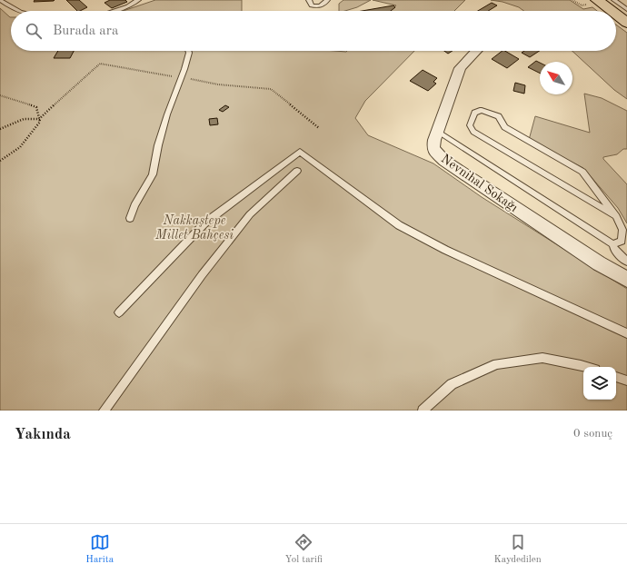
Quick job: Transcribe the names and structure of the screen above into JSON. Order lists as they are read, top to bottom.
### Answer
{
  "streets": {
    "street": ["Nevnihal Sokağı"]
  },
  "parks": ["Nakkaştepe Millet Bahçesi"],
  "north": "top left",
  "page": {
    "search": "Burada ara",
    "heading": ["Yakında", "0 sonuç"],
    "nav": ["Harita", "Yol tarifi", "Kaydedilen"]
  }
}
